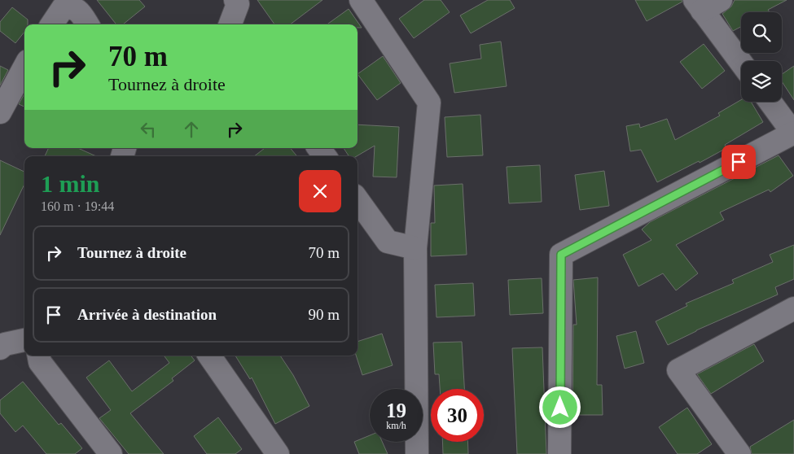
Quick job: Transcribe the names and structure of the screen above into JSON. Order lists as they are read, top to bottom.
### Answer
{
  "page": {
    "turn": ["70 m", "Tournez à droite"],
    "heading": ["1 min", "160 m · 19:44"],
    "list": [
      {
        "name": "Tournez à droite",
        "value": "70 m"
      },
      {
        "name": "Arrivée à destination",
        "value": "90 m"
      }
    ],
    "speed": "19 km/h",
    "limit": "30"
  }
}
